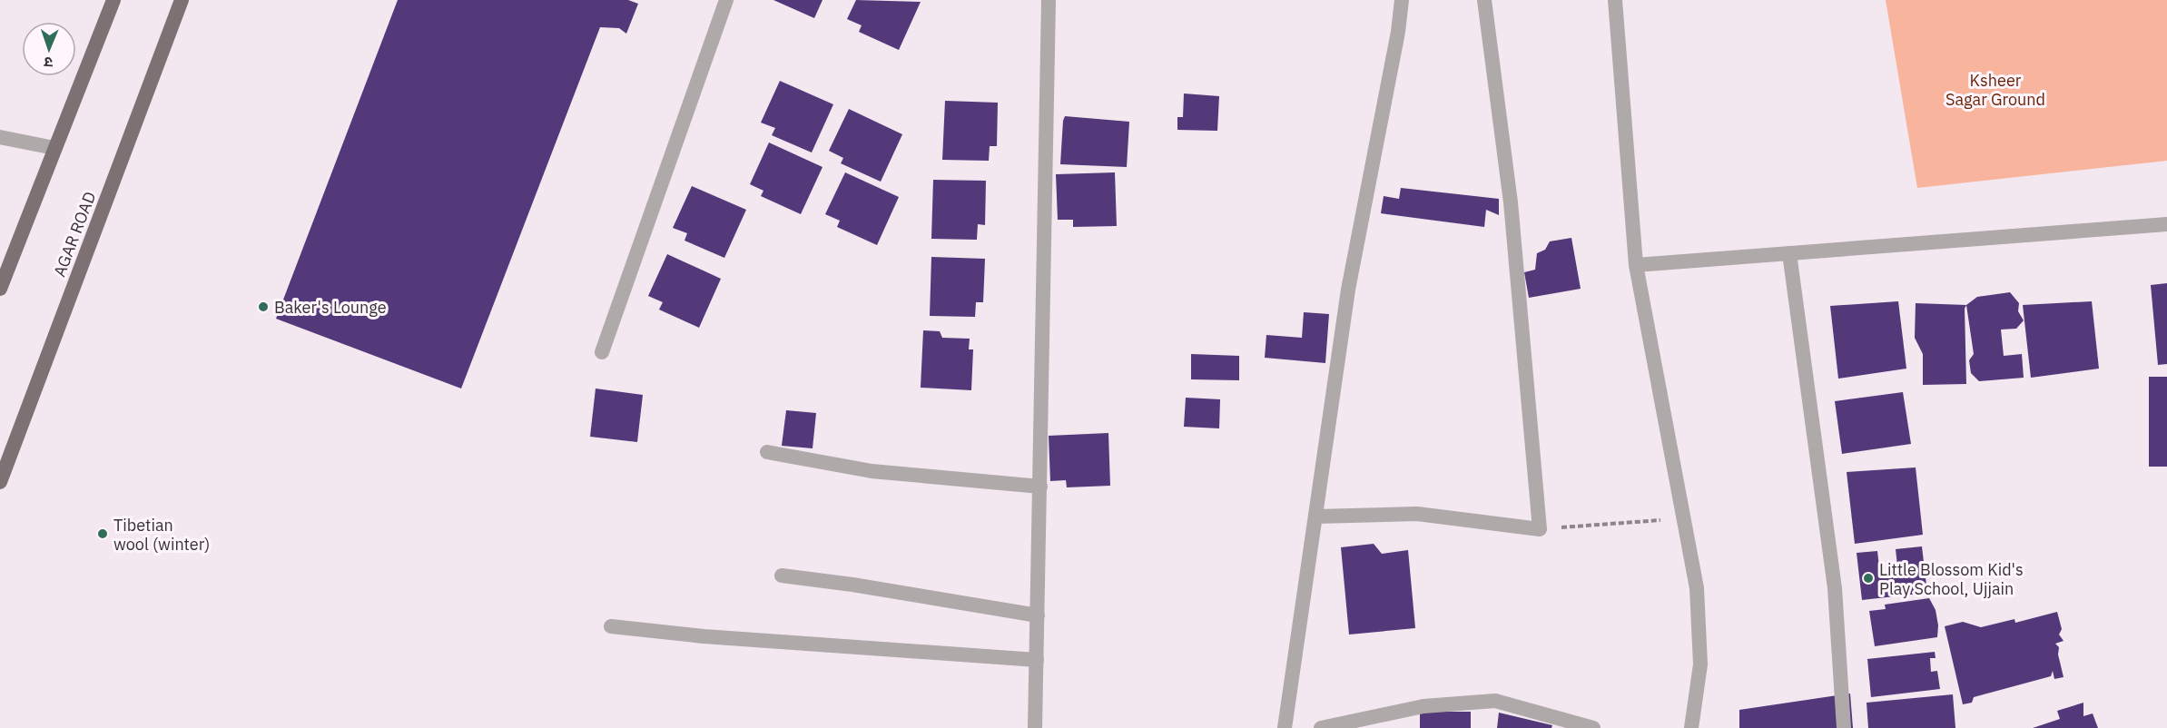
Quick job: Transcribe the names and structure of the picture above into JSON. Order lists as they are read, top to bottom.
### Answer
{
  "streets": {
    "main road": ["AGAR ROAD"]
  },
  "parks": ["Ksheer Sagar Ground"],
  "places": ["Baker's Lounge", "Tibetian wool (winter)", "Little Blossom Kid's Play School, Ujjain"],
  "north": "bottom"
}
